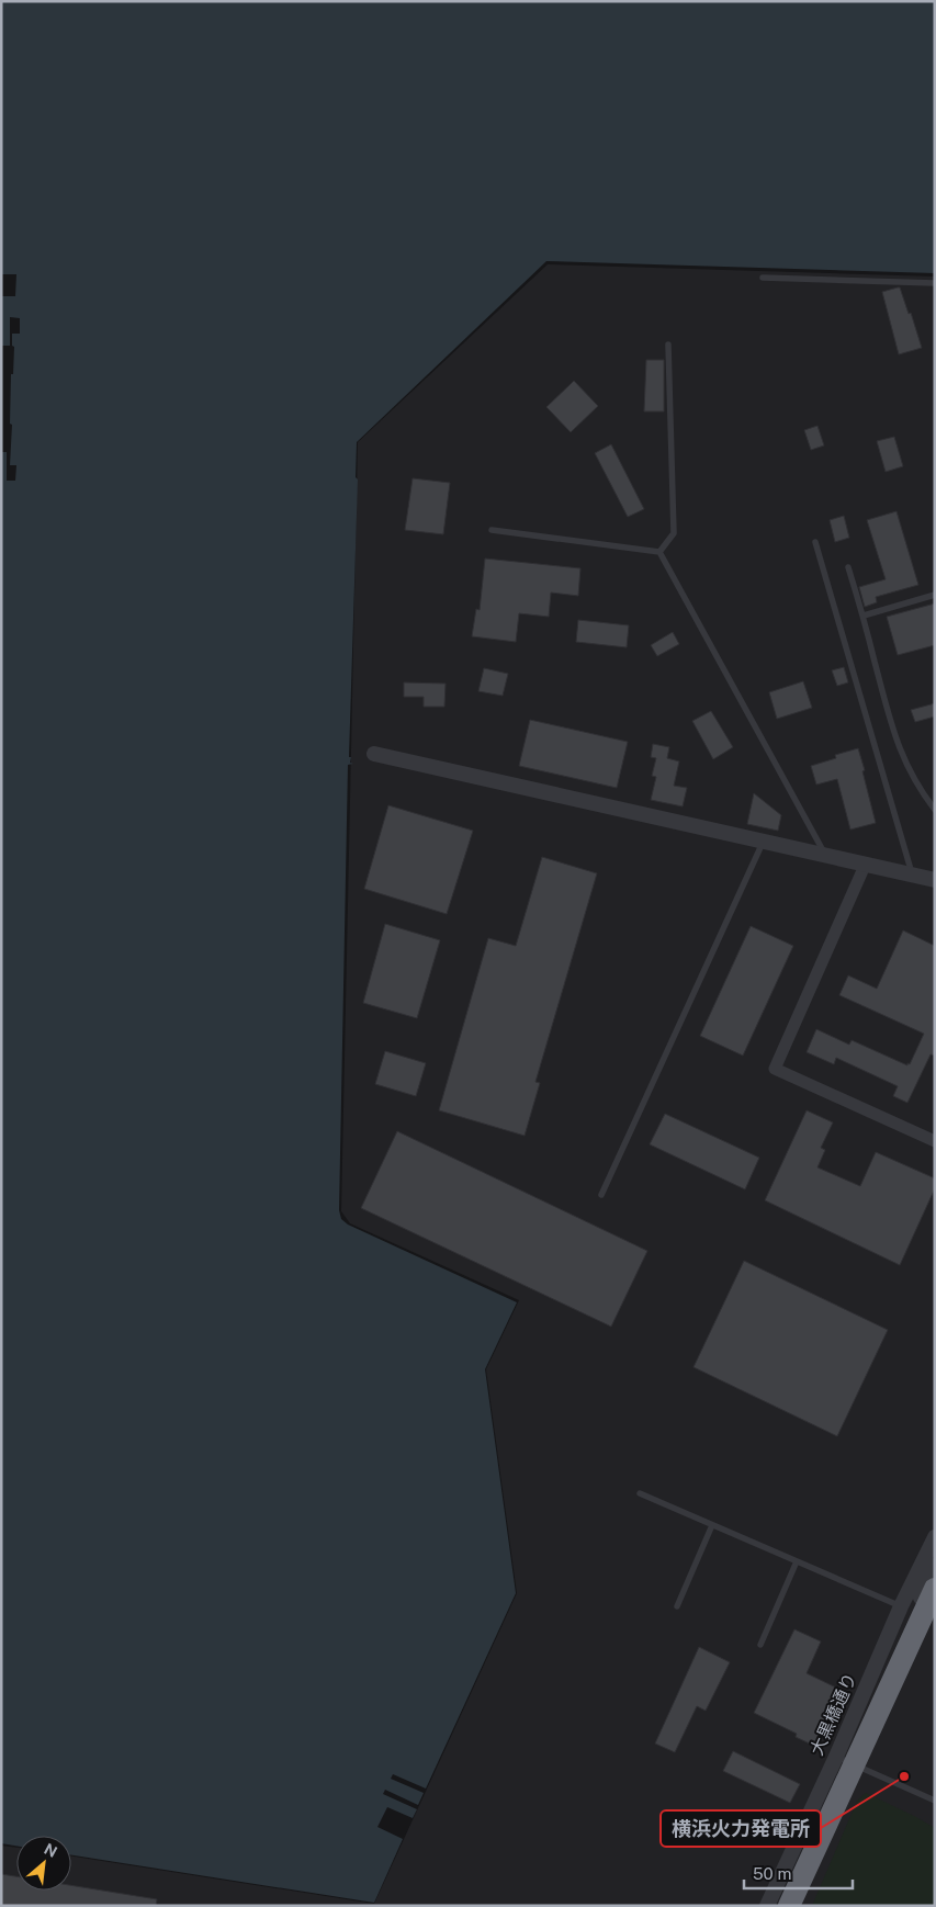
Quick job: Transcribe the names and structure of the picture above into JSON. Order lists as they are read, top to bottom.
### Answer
{
  "streets": {
    "street": ["大黒橋通り"]
  },
  "places": ["横浜火力発電所"],
  "scale_bar": "50 m",
  "north": "top right"
}
